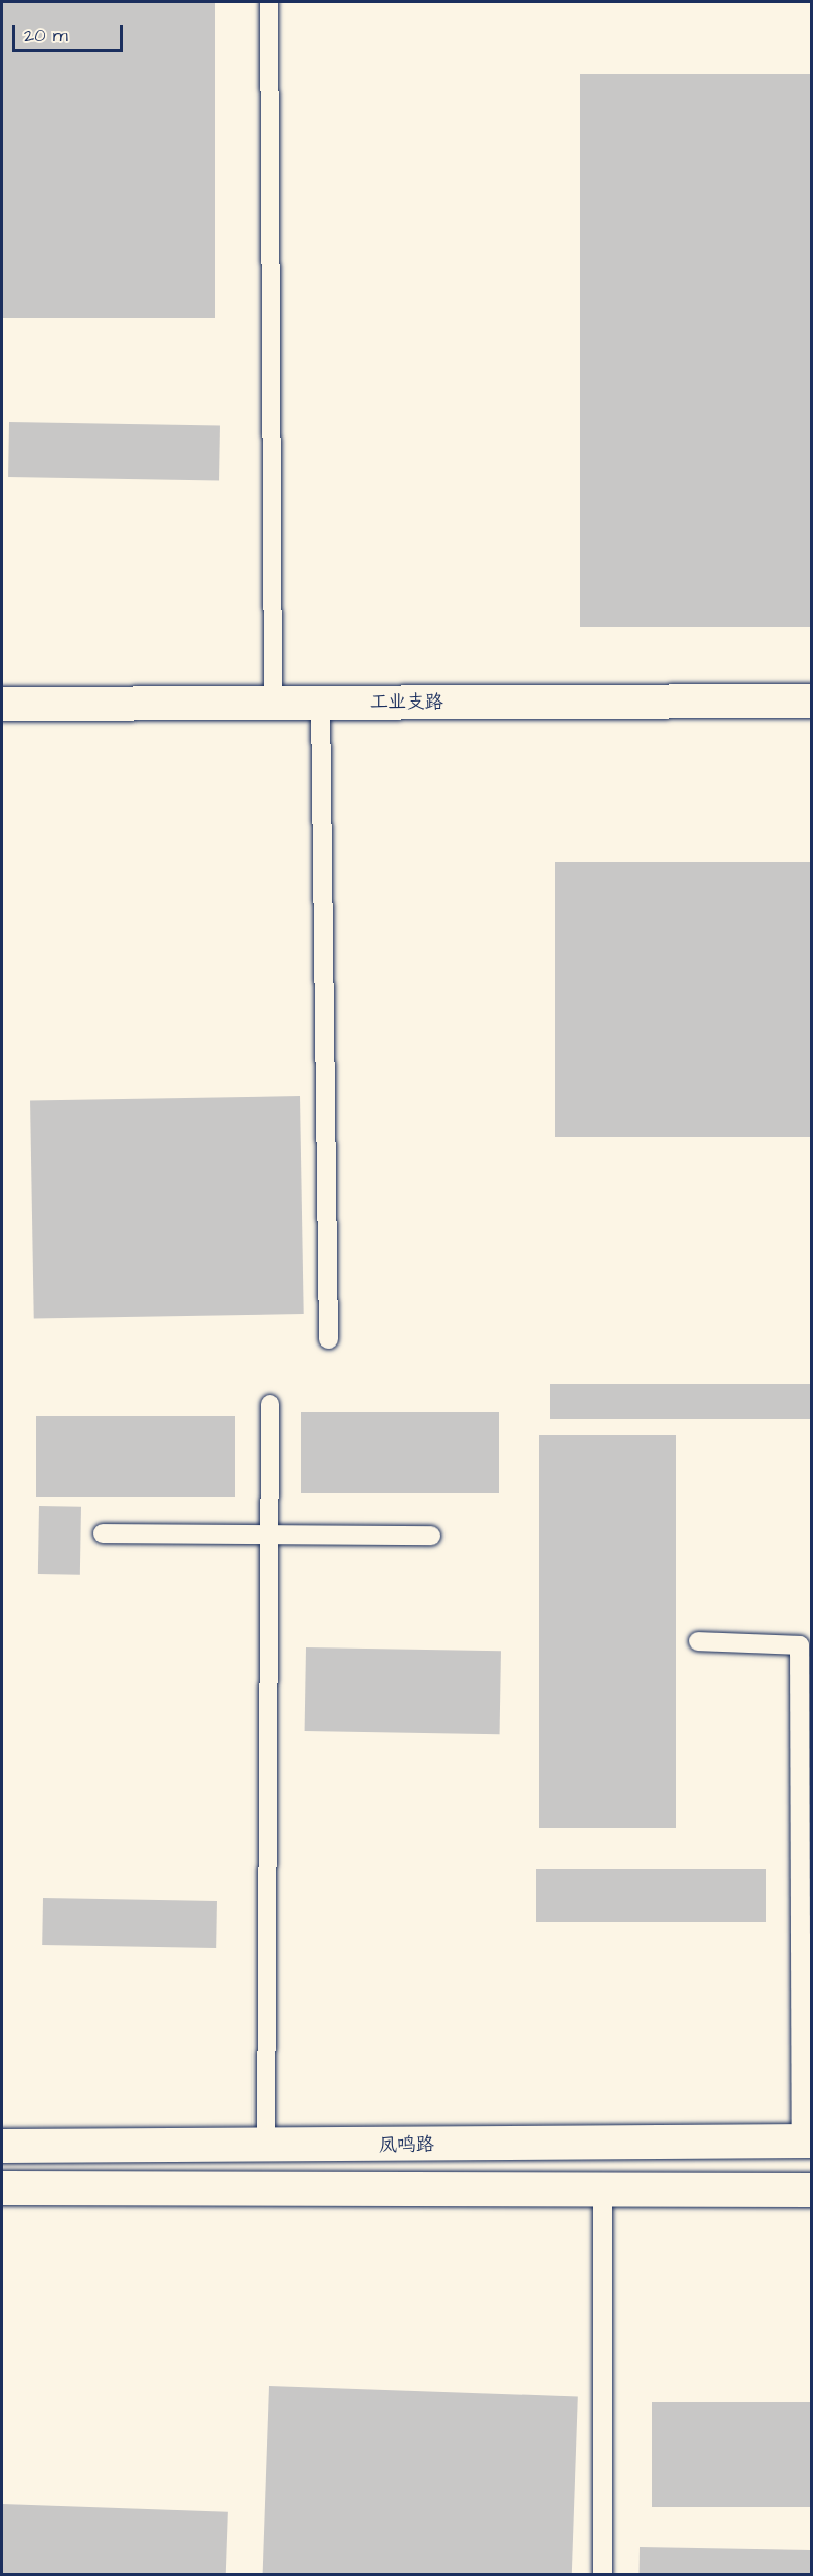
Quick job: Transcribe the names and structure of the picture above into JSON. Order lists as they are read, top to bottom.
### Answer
{
  "streets": {
    "street": ["工业支路", "凤鸣路"]
  },
  "scale_bar": "20 m"
}
